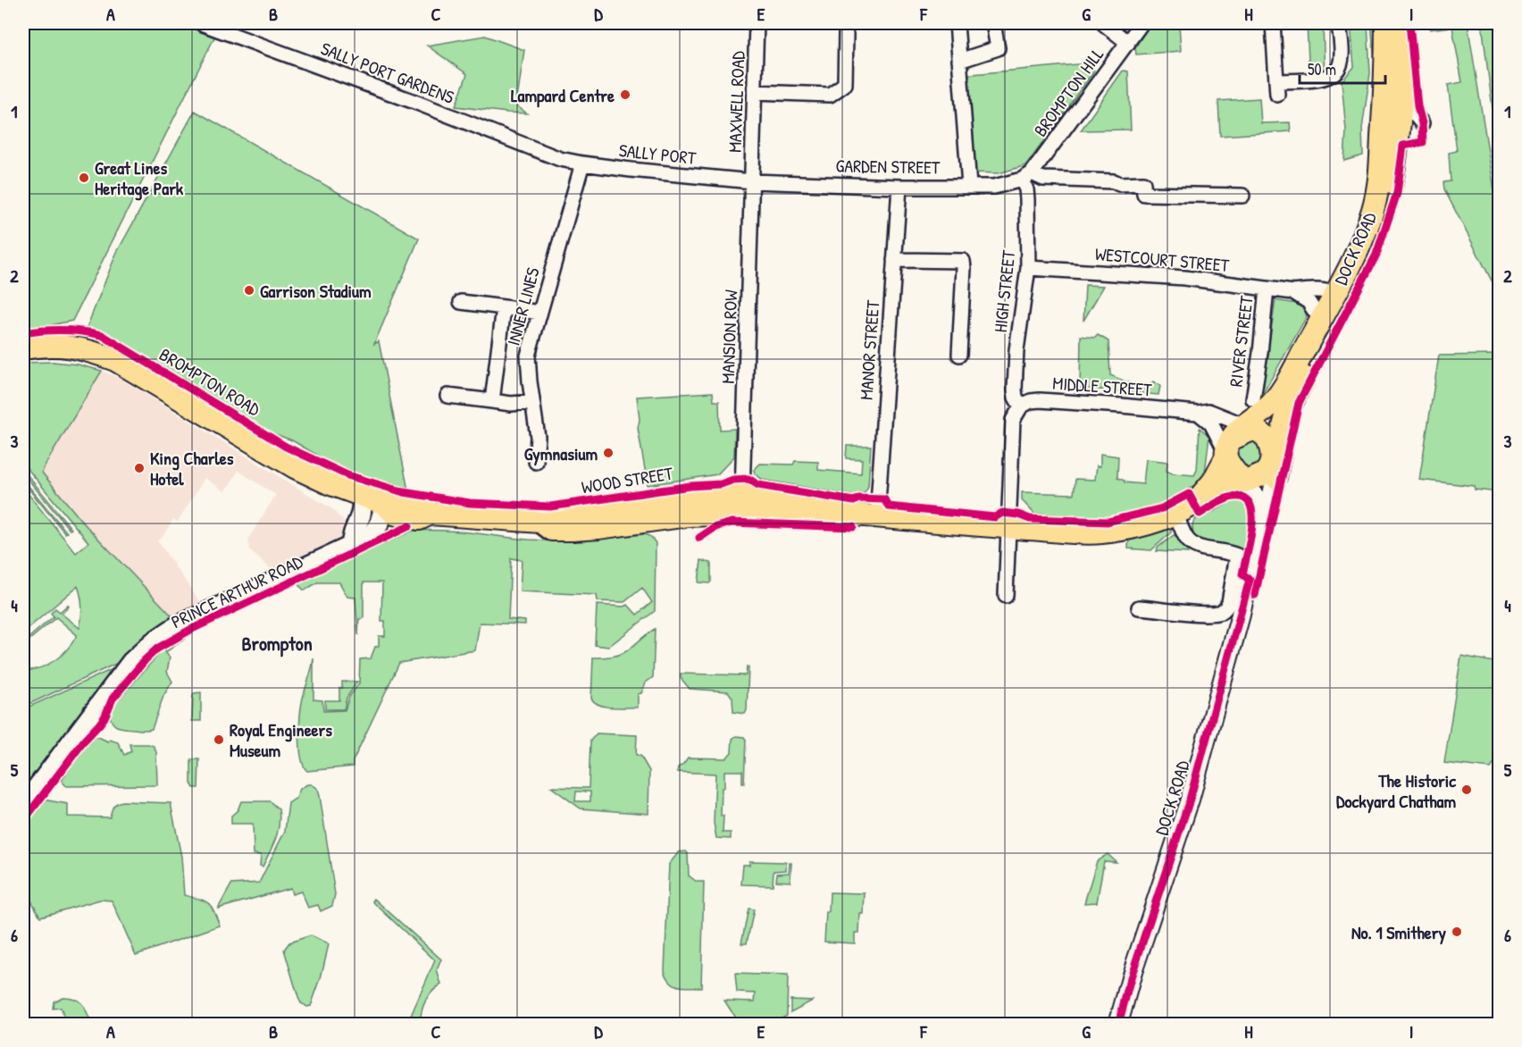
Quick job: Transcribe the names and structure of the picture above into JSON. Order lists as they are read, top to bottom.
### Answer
{
  "streets": {
    "main road": [
      "DOCK ROAD",
      "BROMPTON ROAD",
      "WOOD STREET",
      "PRINCE ARTHUR ROAD"
    ],
    "street": [
      "SALLY PORT GARDENS",
      "BROMPTON HILL",
      "MAXWELL ROAD",
      "SALLY PORT",
      "GARDEN STREET",
      "WESTCOURT STREET",
      "HIGH STREET",
      "INNER LINES",
      "MANSION ROW",
      "RIVER STREET",
      "MANOR STREET",
      "MIDDLE STREET"
    ]
  },
  "crossings": [
    ["SALLY PORT GARDENS", "SALLY PORT"],
    ["BROMPTON HILL", "GARDEN STREET"],
    ["BROMPTON HILL", "HIGH STREET"],
    ["MAXWELL ROAD", "SALLY PORT"],
    ["MAXWELL ROAD", "GARDEN STREET"],
    ["MAXWELL ROAD", "MANSION ROW"],
    ["SALLY PORT", "GARDEN STREET"],
    ["SALLY PORT", "INNER LINES"],
    ["SALLY PORT", "MANSION ROW"],
    ["GARDEN STREET", "HIGH STREET"],
    ["GARDEN STREET", "MANSION ROW"],
    ["GARDEN STREET", "MANOR STREET"],
    ["DOCK ROAD", "WESTCOURT STREET"],
    ["DOCK ROAD", "MIDDLE STREET"],
    ["DOCK ROAD", "WOOD STREET"],
    ["WESTCOURT STREET", "HIGH STREET"],
    ["WESTCOURT STREET", "RIVER STREET"],
    ["HIGH STREET", "MIDDLE STREET"],
    ["MANSION ROW", "WOOD STREET"],
    ["MANOR STREET", "WOOD STREET"],
    ["BROMPTON ROAD", "WOOD STREET"],
    ["MIDDLE STREET", "WOOD STREET"],
    ["WOOD STREET", "PRINCE ARTHUR ROAD"]
  ],
  "districts": ["Brompton"],
  "places": [
    "Lampard Centre",
    "Great Lines Heritage Park",
    "Garrison Stadium",
    "Gymnasium",
    "King Charles Hotel",
    "Royal Engineers Museum",
    "The Historic Dockyard Chatham",
    "No. 1 Smithery"
  ],
  "scale_bar": "50 m",
  "grid": {
    "columns": [
      "A",
      "B",
      "C",
      "D",
      "E",
      "F",
      "G",
      "H",
      "I"
    ],
    "rows": [
      "1",
      "2",
      "3",
      "4",
      "5",
      "6"
    ]
  }
}
